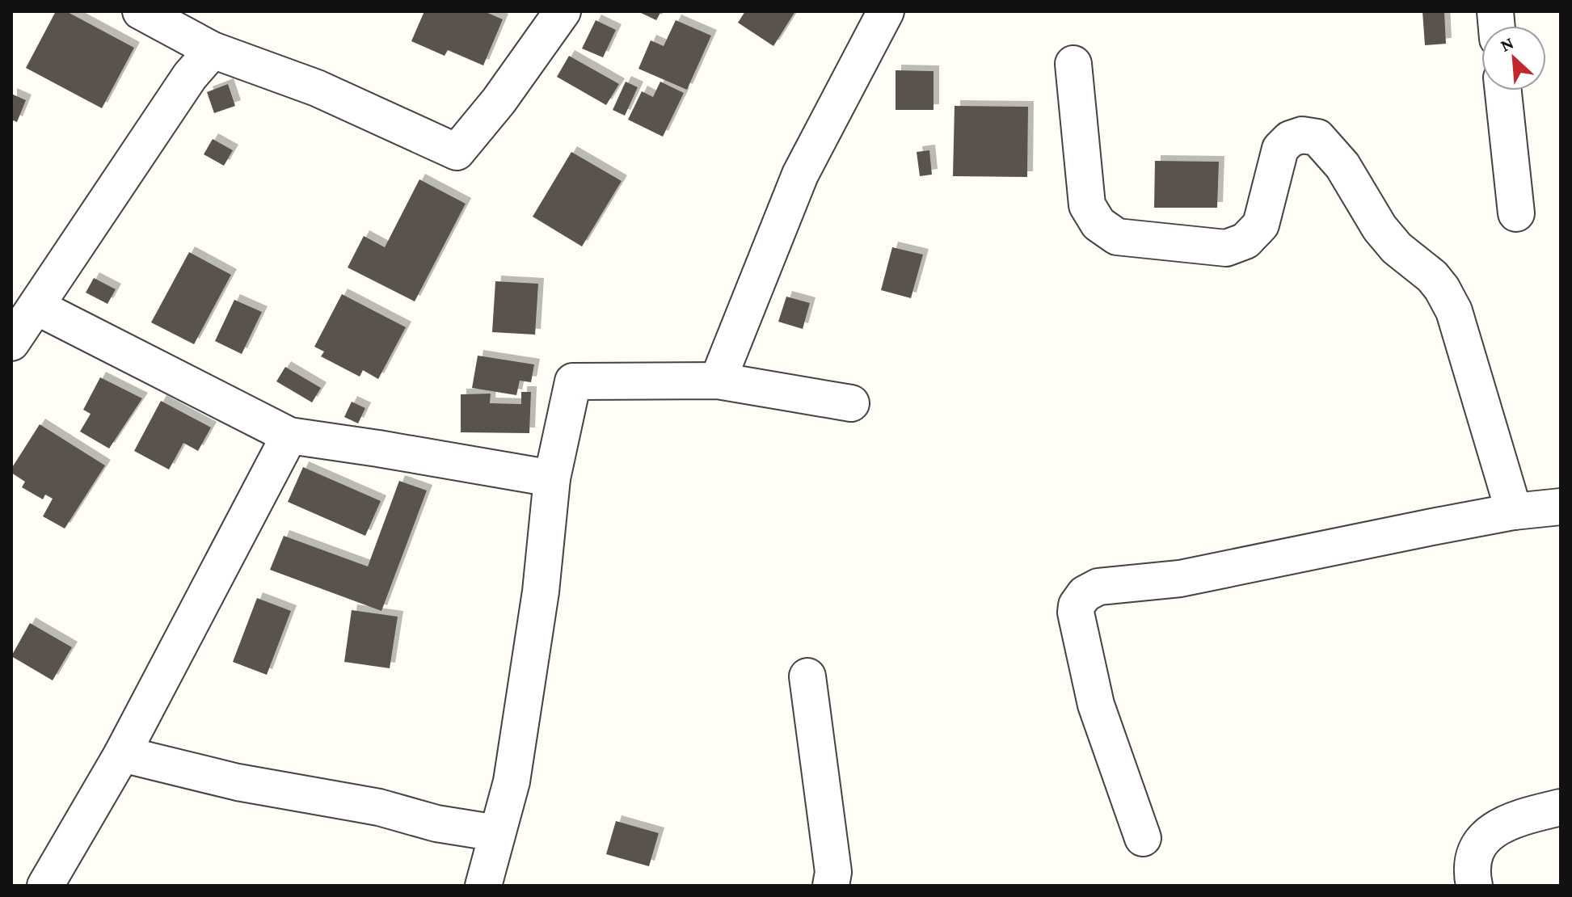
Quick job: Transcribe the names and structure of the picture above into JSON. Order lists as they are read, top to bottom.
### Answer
{
  "north": "top left"
}
